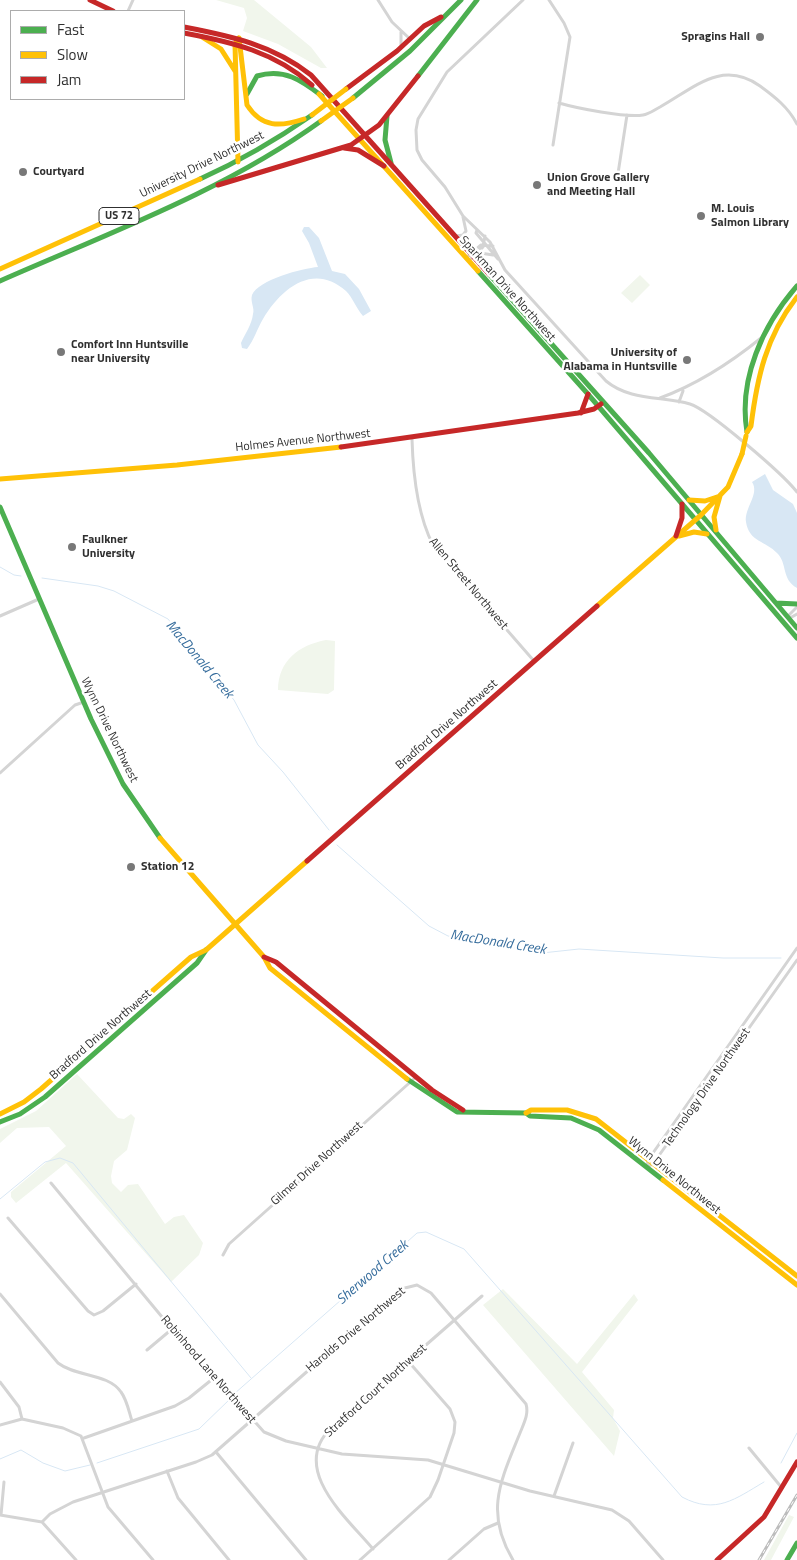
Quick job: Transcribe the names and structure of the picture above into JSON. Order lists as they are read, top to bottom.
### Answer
{
  "streets": {
    "main road": [
      "University Drive Northwest",
      "US 72",
      "Sparkman Drive Northwest",
      "Holmes Avenue Northwest",
      "Bradford Drive Northwest",
      "Wynn Drive Northwest"
    ],
    "street": [
      "Allen Street Northwest",
      "Technology Drive Northwest",
      "Gilmer Drive Northwest",
      "Harolds Drive Northwest",
      "Robinhood Lane Northwest",
      "Stratford Court Northwest"
    ]
  },
  "crossings": [
    ["University Drive Northwest", "US 72"],
    ["Sparkman Drive Northwest", "Holmes Avenue Northwest"],
    ["Sparkman Drive Northwest", "Bradford Drive Northwest"],
    ["Holmes Avenue Northwest", "Allen Street Northwest"],
    ["Allen Street Northwest", "Bradford Drive Northwest"],
    ["Bradford Drive Northwest", "Wynn Drive Northwest"],
    ["Wynn Drive Northwest", "Technology Drive Northwest"],
    ["Wynn Drive Northwest", "Gilmer Drive Northwest"],
    ["Harolds Drive Northwest", "Robinhood Lane Northwest"],
    ["Harolds Drive Northwest", "Stratford Court Northwest"],
    ["Robinhood Lane Northwest", "Stratford Court Northwest"]
  ],
  "water": ["MacDonald Creek", "Sherwood Creek"],
  "places": [
    "Spragins Hall",
    "Courtyard",
    "Union Grove Gallery and Meeting Hall",
    "M. Louis Salmon Library",
    "Comfort Inn Huntsville near University",
    "University of Alabama in Huntsville",
    "Faulkner University",
    "Station 12"
  ],
  "legend": ["Fast", "Slow", "Jam"]
}
